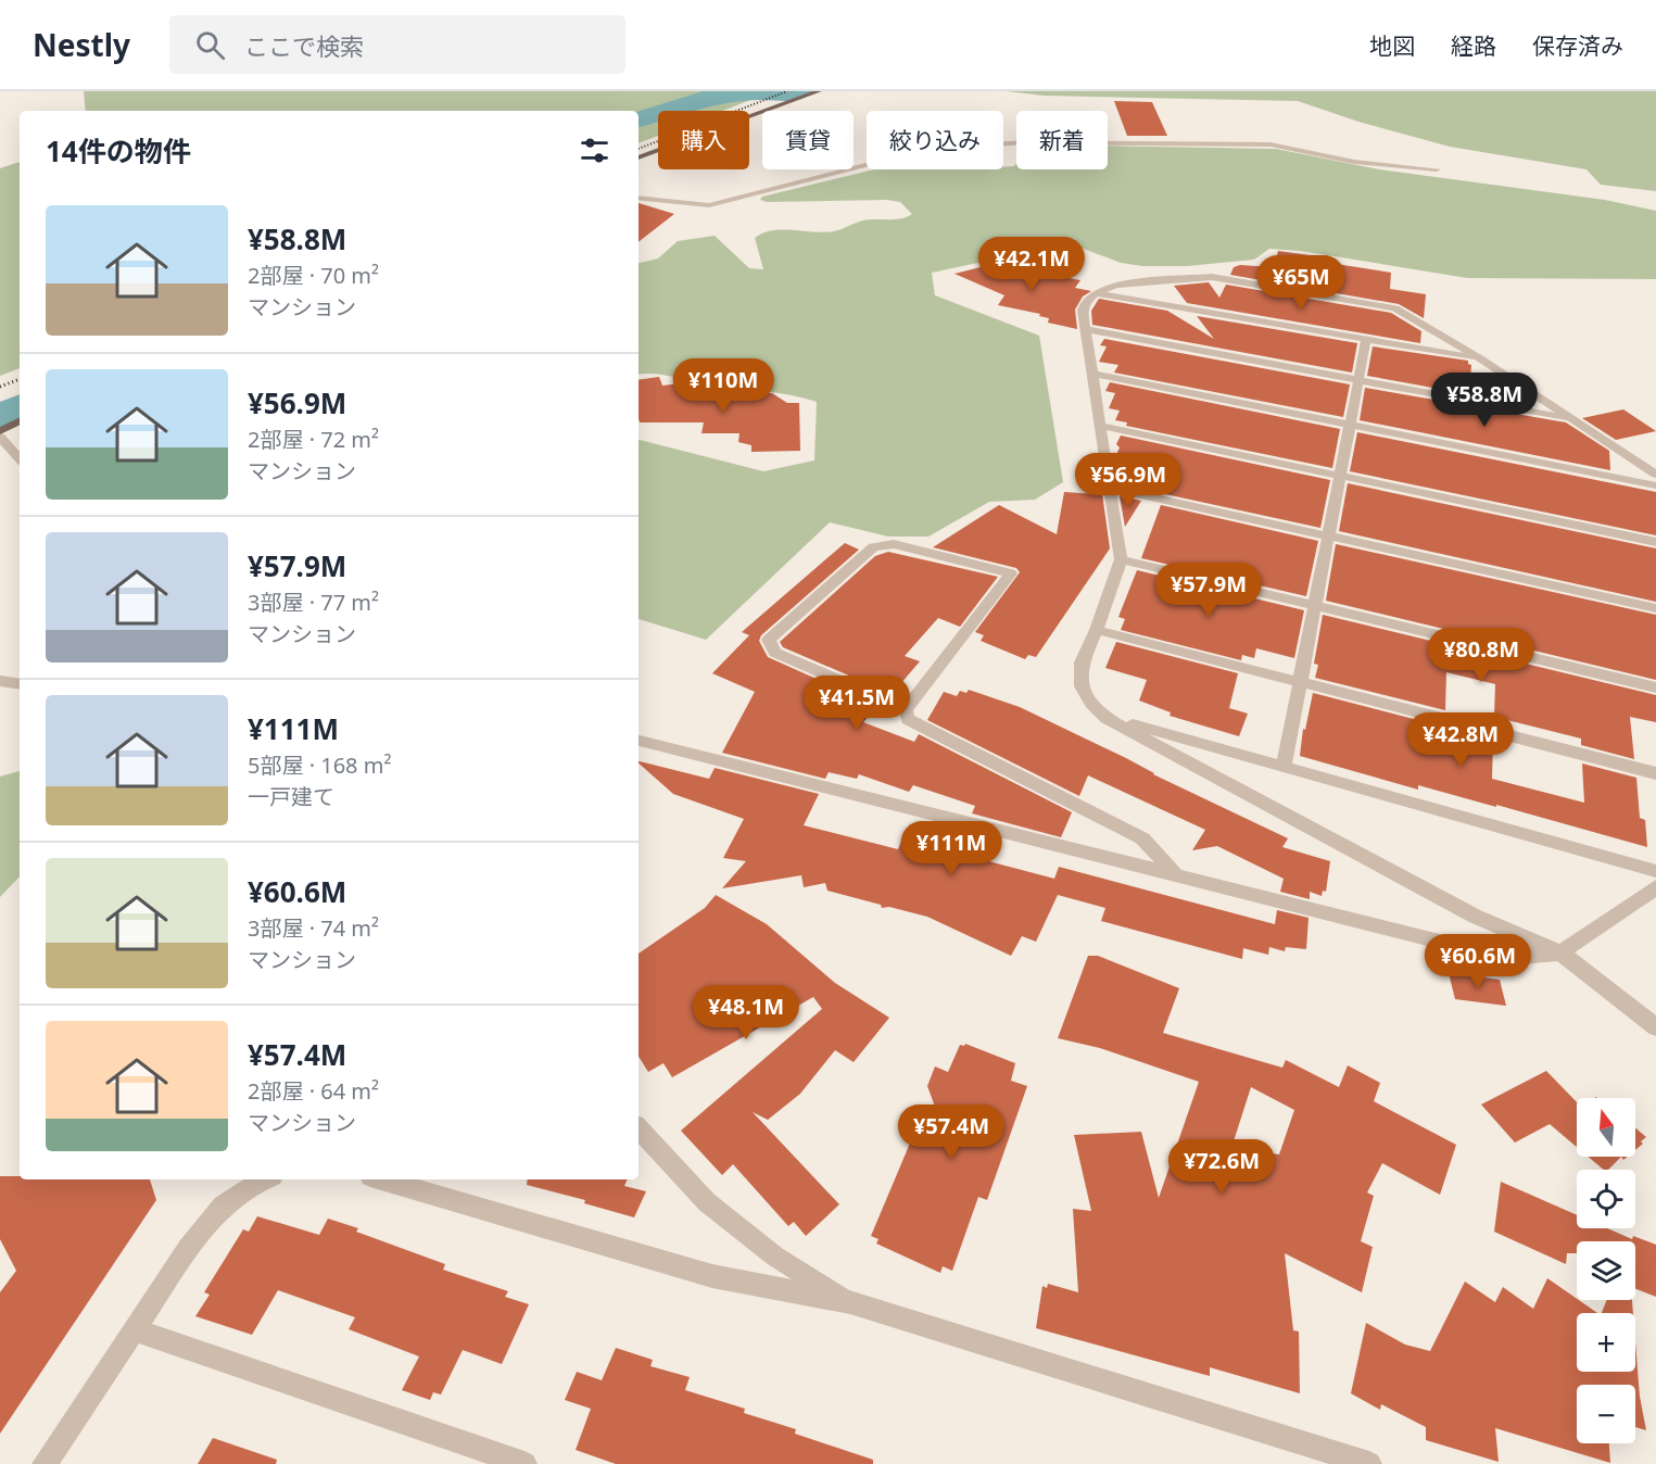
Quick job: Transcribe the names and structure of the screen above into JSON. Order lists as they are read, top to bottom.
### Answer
{
  "north": "top",
  "page": {
    "header": "Nestly",
    "search": "ここで検索",
    "nav": ["地図", "経路", "保存済み"],
    "chip": [
      "購入",
      "賃貸",
      "絞り込み",
      "新着"
    ],
    "heading": "14件の物件",
    "list": [
      {
        "name": "¥58.8M",
        "note": "2部屋 · 70 m² · マンション"
      },
      {
        "name": "¥56.9M",
        "note": "2部屋 · 72 m² · マンション"
      },
      {
        "name": "¥57.9M",
        "note": "3部屋 · 77 m² · マンション"
      },
      {
        "name": "¥111M",
        "note": "5部屋 · 168 m² · 一戸建て"
      },
      {
        "name": "¥60.6M",
        "note": "3部屋 · 74 m² · マンション"
      },
      {
        "name": "¥57.4M",
        "note": "2部屋 · 64 m² · マンション"
      }
    ],
    "price": [
      "¥42.1M",
      "¥65M",
      "¥110M",
      "¥58.8M",
      "¥56.9M",
      "¥57.9M",
      "¥80.8M",
      "¥41.5M",
      "¥42.8M",
      "¥111M",
      "¥60.6M",
      "¥48.1M",
      "¥57.4M",
      "¥72.6M"
    ],
    "map_buttons": ["+", "−"]
  }
}
